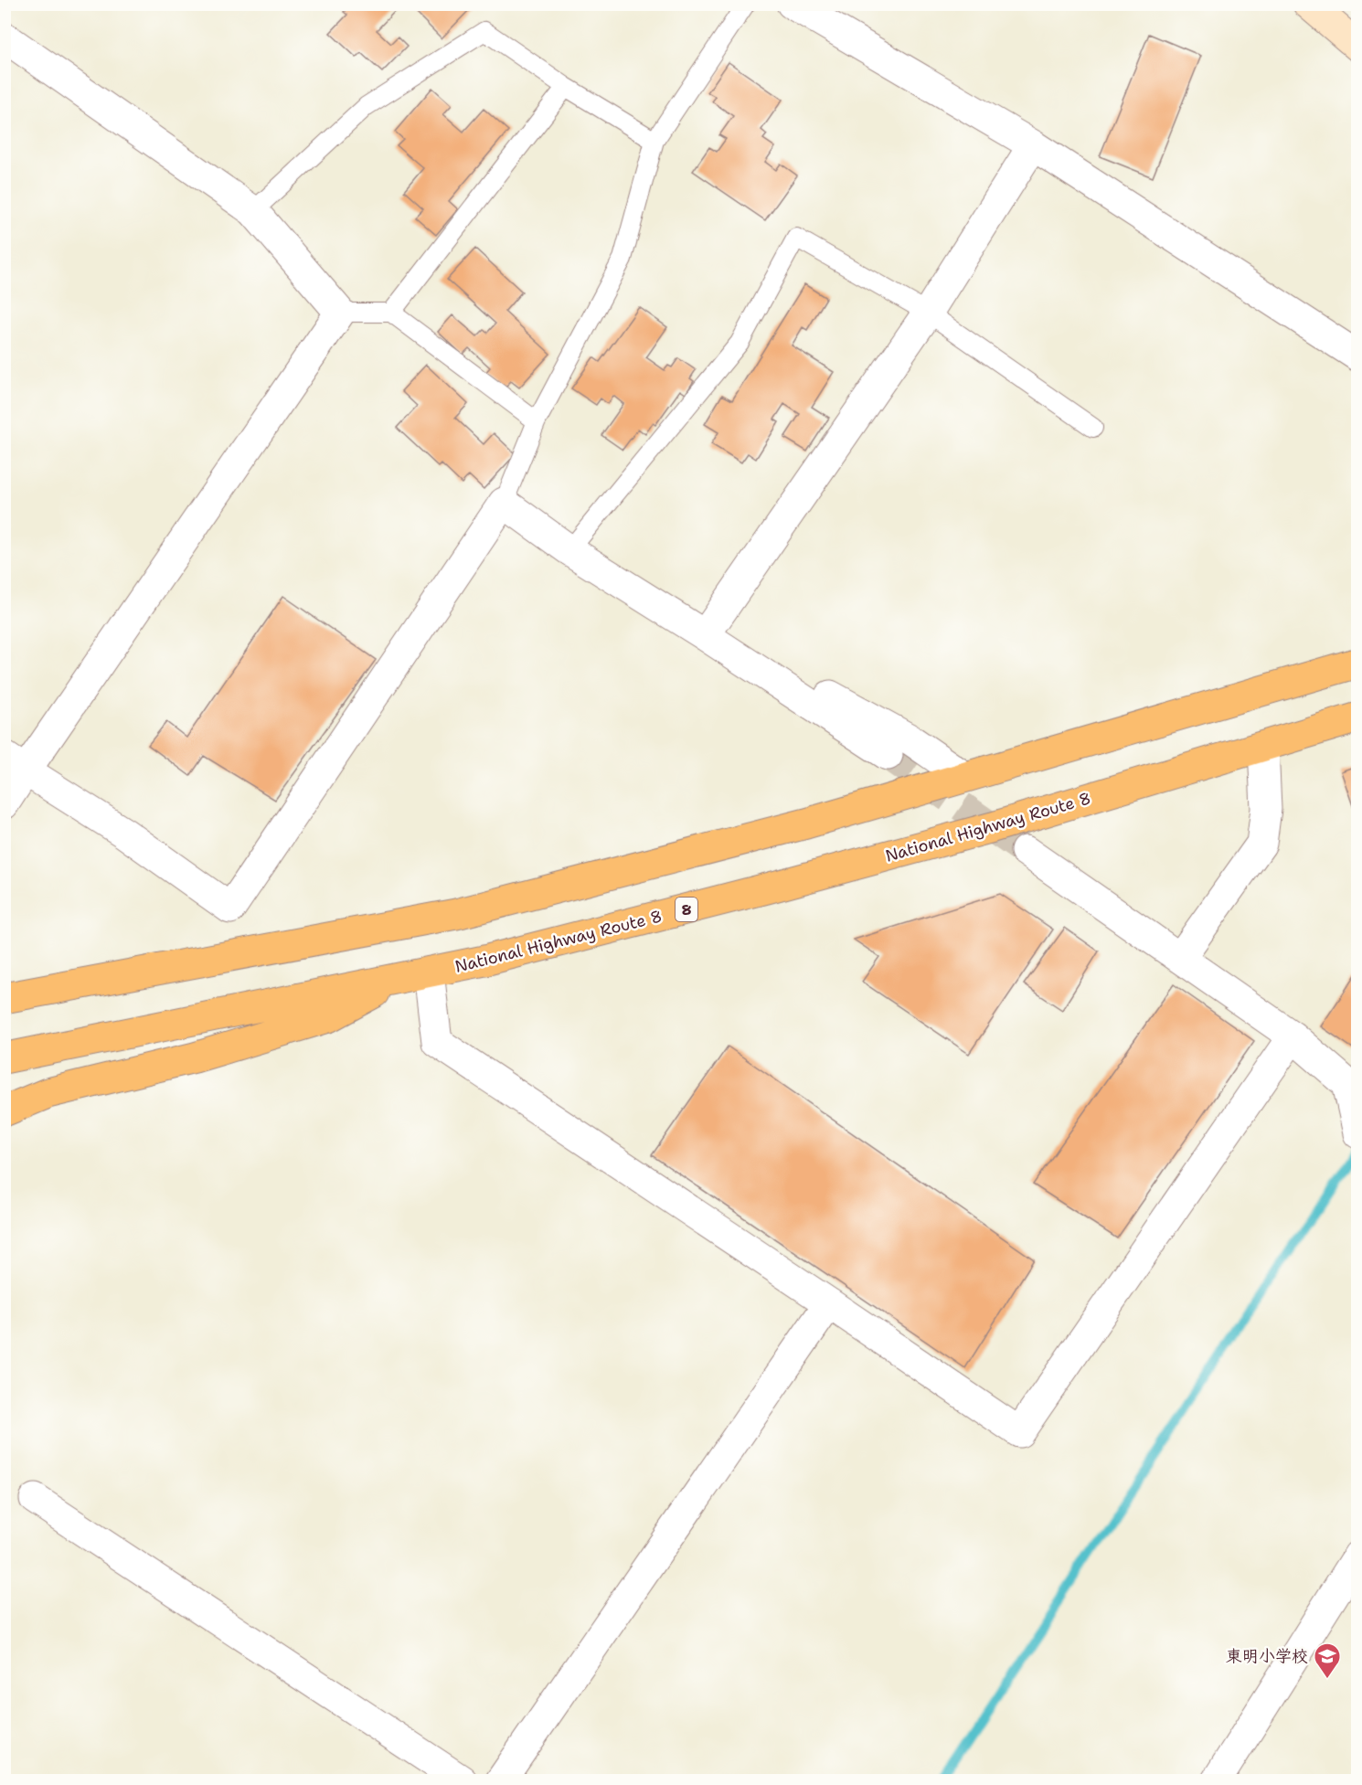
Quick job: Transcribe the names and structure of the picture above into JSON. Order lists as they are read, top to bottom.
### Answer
{
  "streets": {
    "highway": ["National Highway Route 8", "8"]
  },
  "places": {
    "school or university": ["東明小学校"]
  }
}
